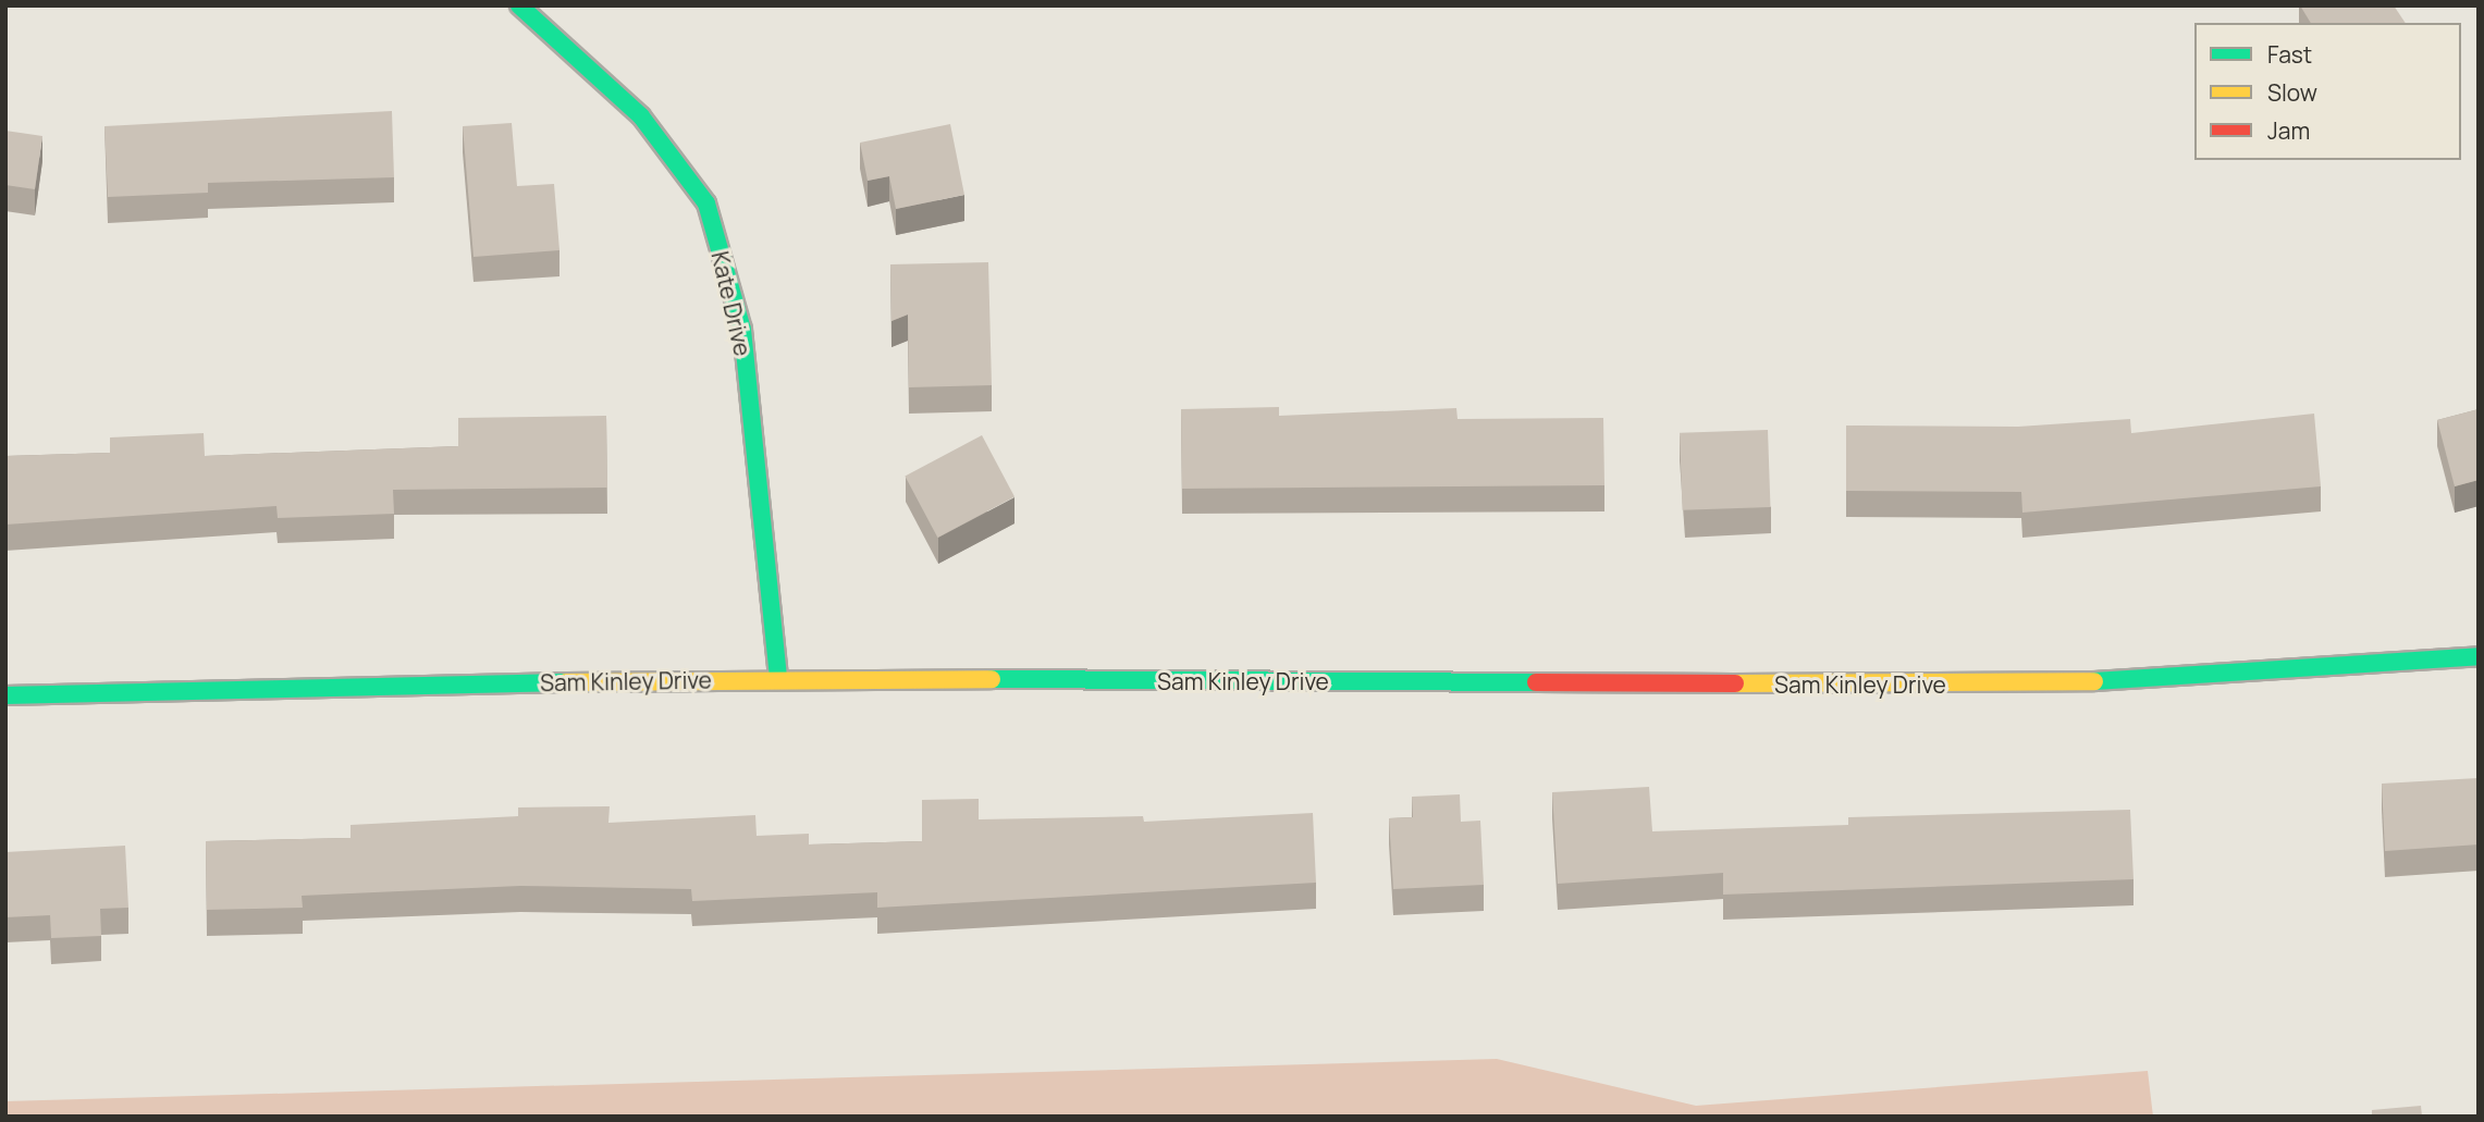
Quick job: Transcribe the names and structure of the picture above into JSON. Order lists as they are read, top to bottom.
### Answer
{
  "streets": {
    "street": ["Kate Drive", "Sam Kinley Drive"]
  },
  "crossings": [
    ["Kate Drive", "Sam Kinley Drive"]
  ],
  "legend": ["Fast", "Slow", "Jam"]
}
